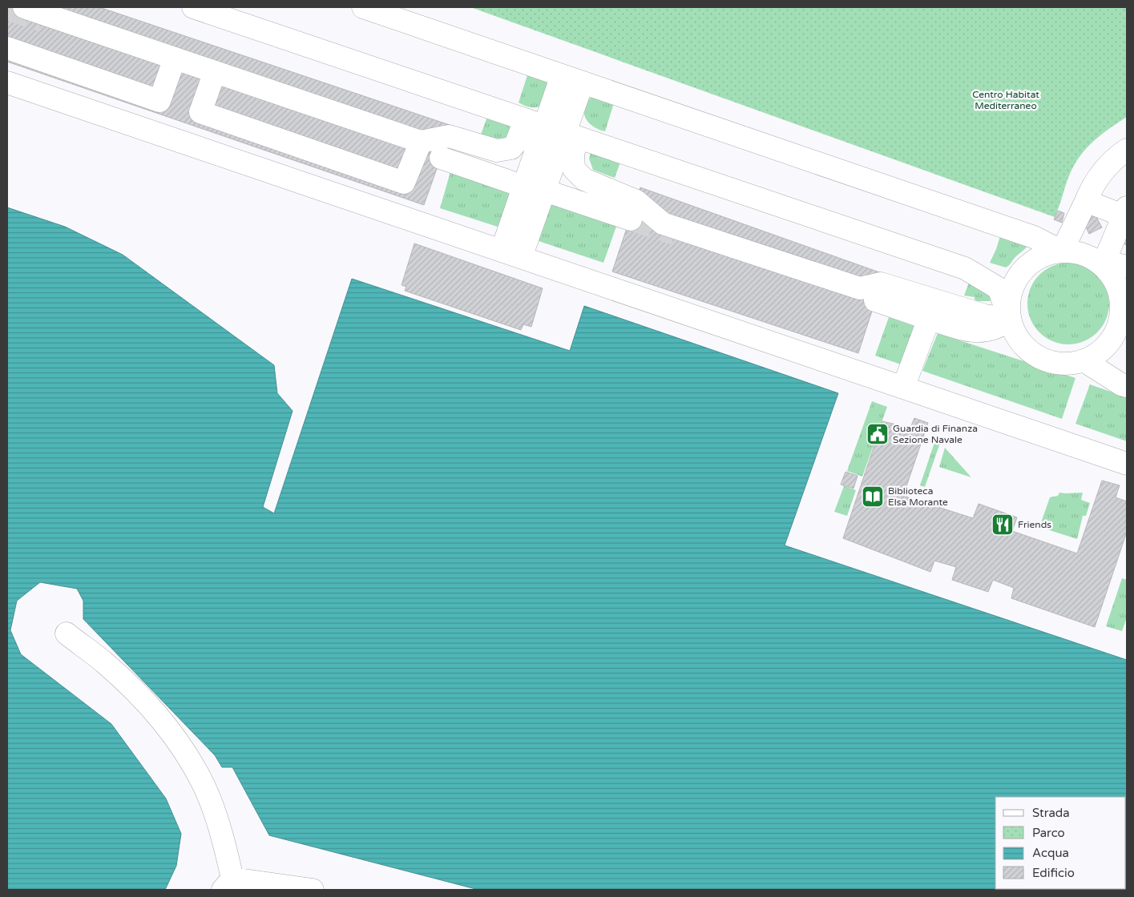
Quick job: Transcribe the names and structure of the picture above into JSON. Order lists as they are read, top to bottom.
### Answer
{
  "parks": ["Centro Habitat Mediterraneo"],
  "places": {
    "public building": ["Guardia di Finanza Sezione Navale"],
    "library": ["Biblioteca Elsa Morante"],
    "restaurant": ["Friends"]
  },
  "legend": [
    "Strada",
    "Parco",
    "Acqua",
    "Edificio"
  ]
}
